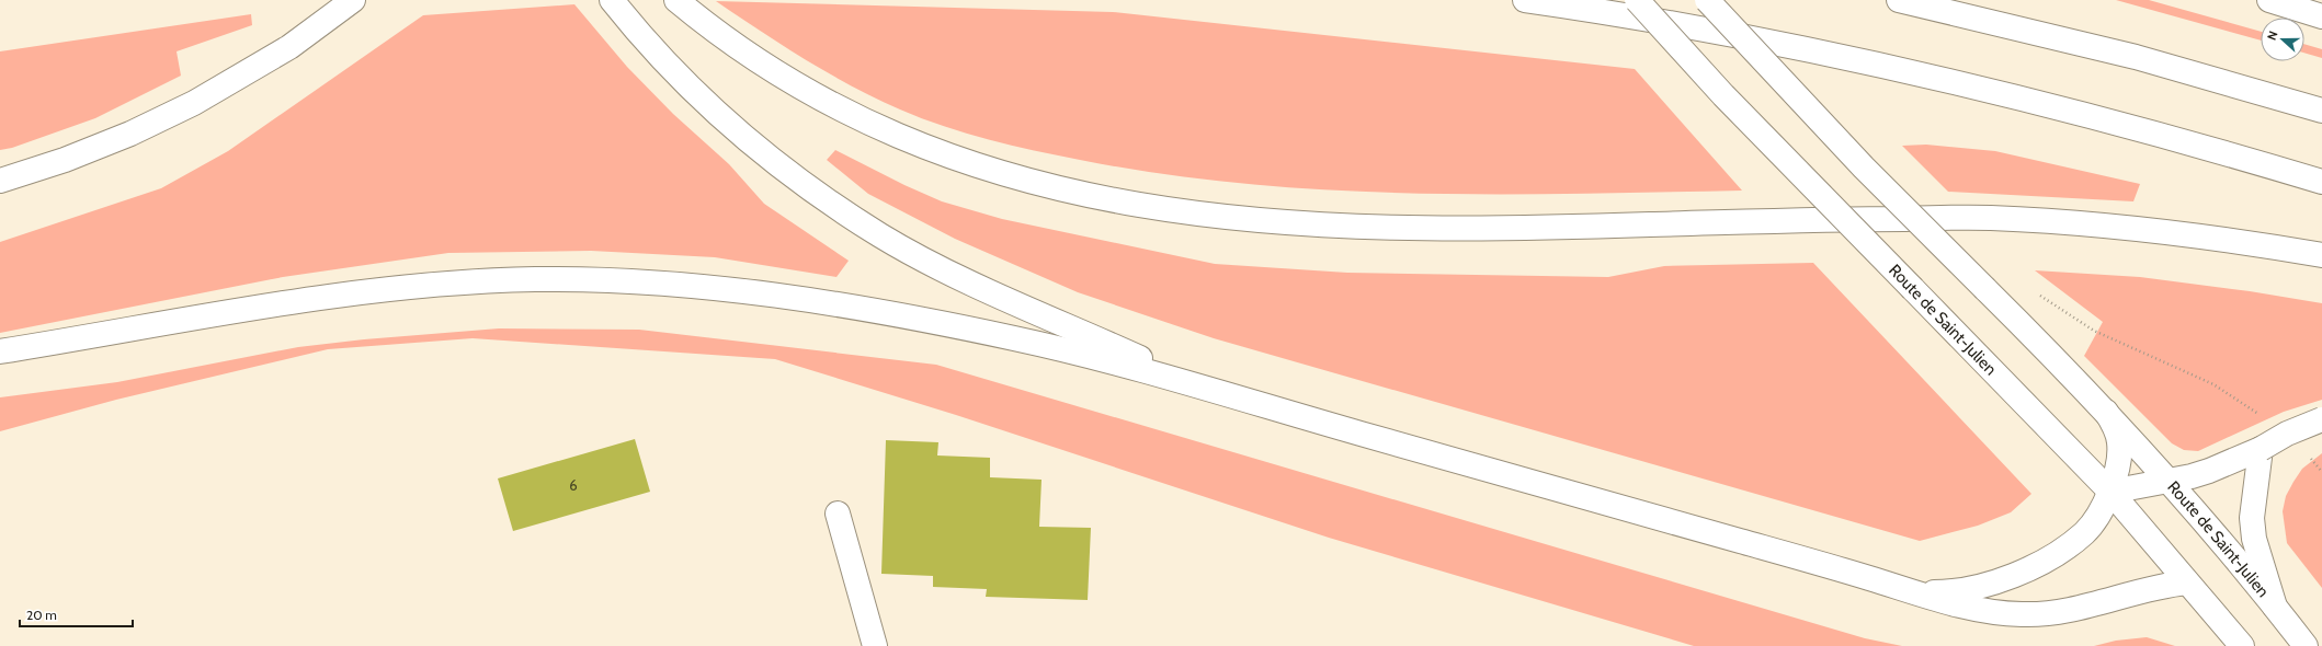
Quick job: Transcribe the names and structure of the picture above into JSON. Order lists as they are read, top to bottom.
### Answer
{
  "streets": {
    "main road": ["Route de Saint-Julien"]
  },
  "house_numbers": ["6"],
  "scale_bar": "20 m",
  "north": "left"
}
